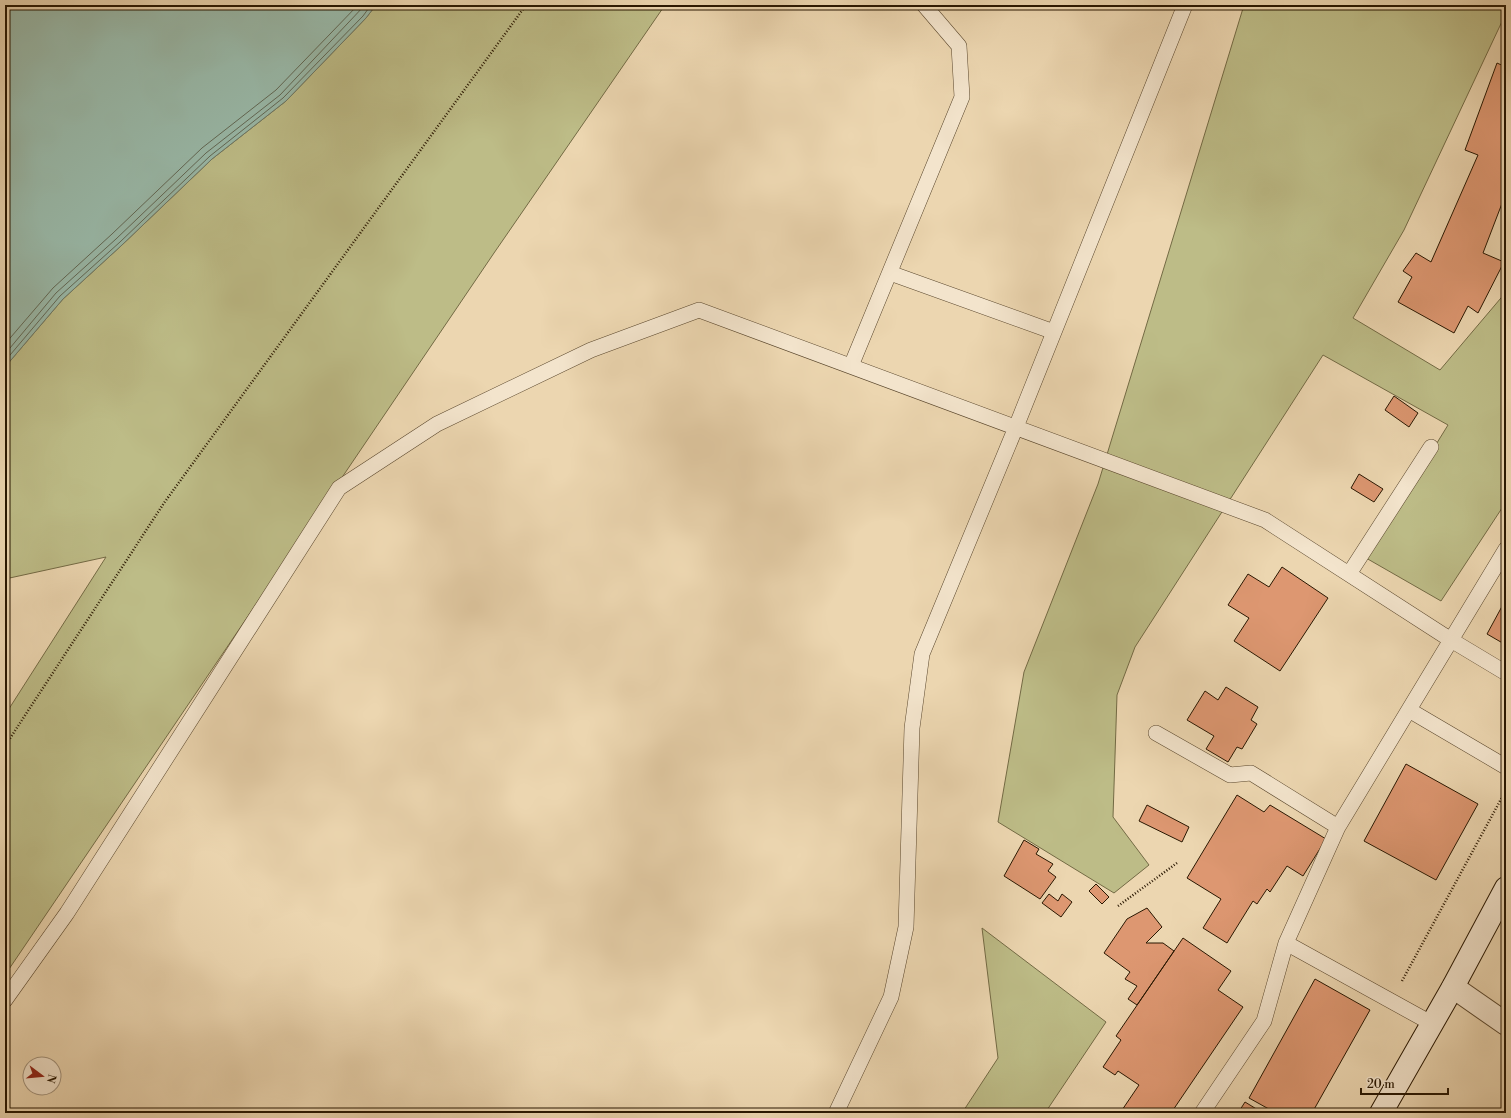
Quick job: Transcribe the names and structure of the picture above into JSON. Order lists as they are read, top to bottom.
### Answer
{
  "scale_bar": "20 m",
  "north": "right"
}
